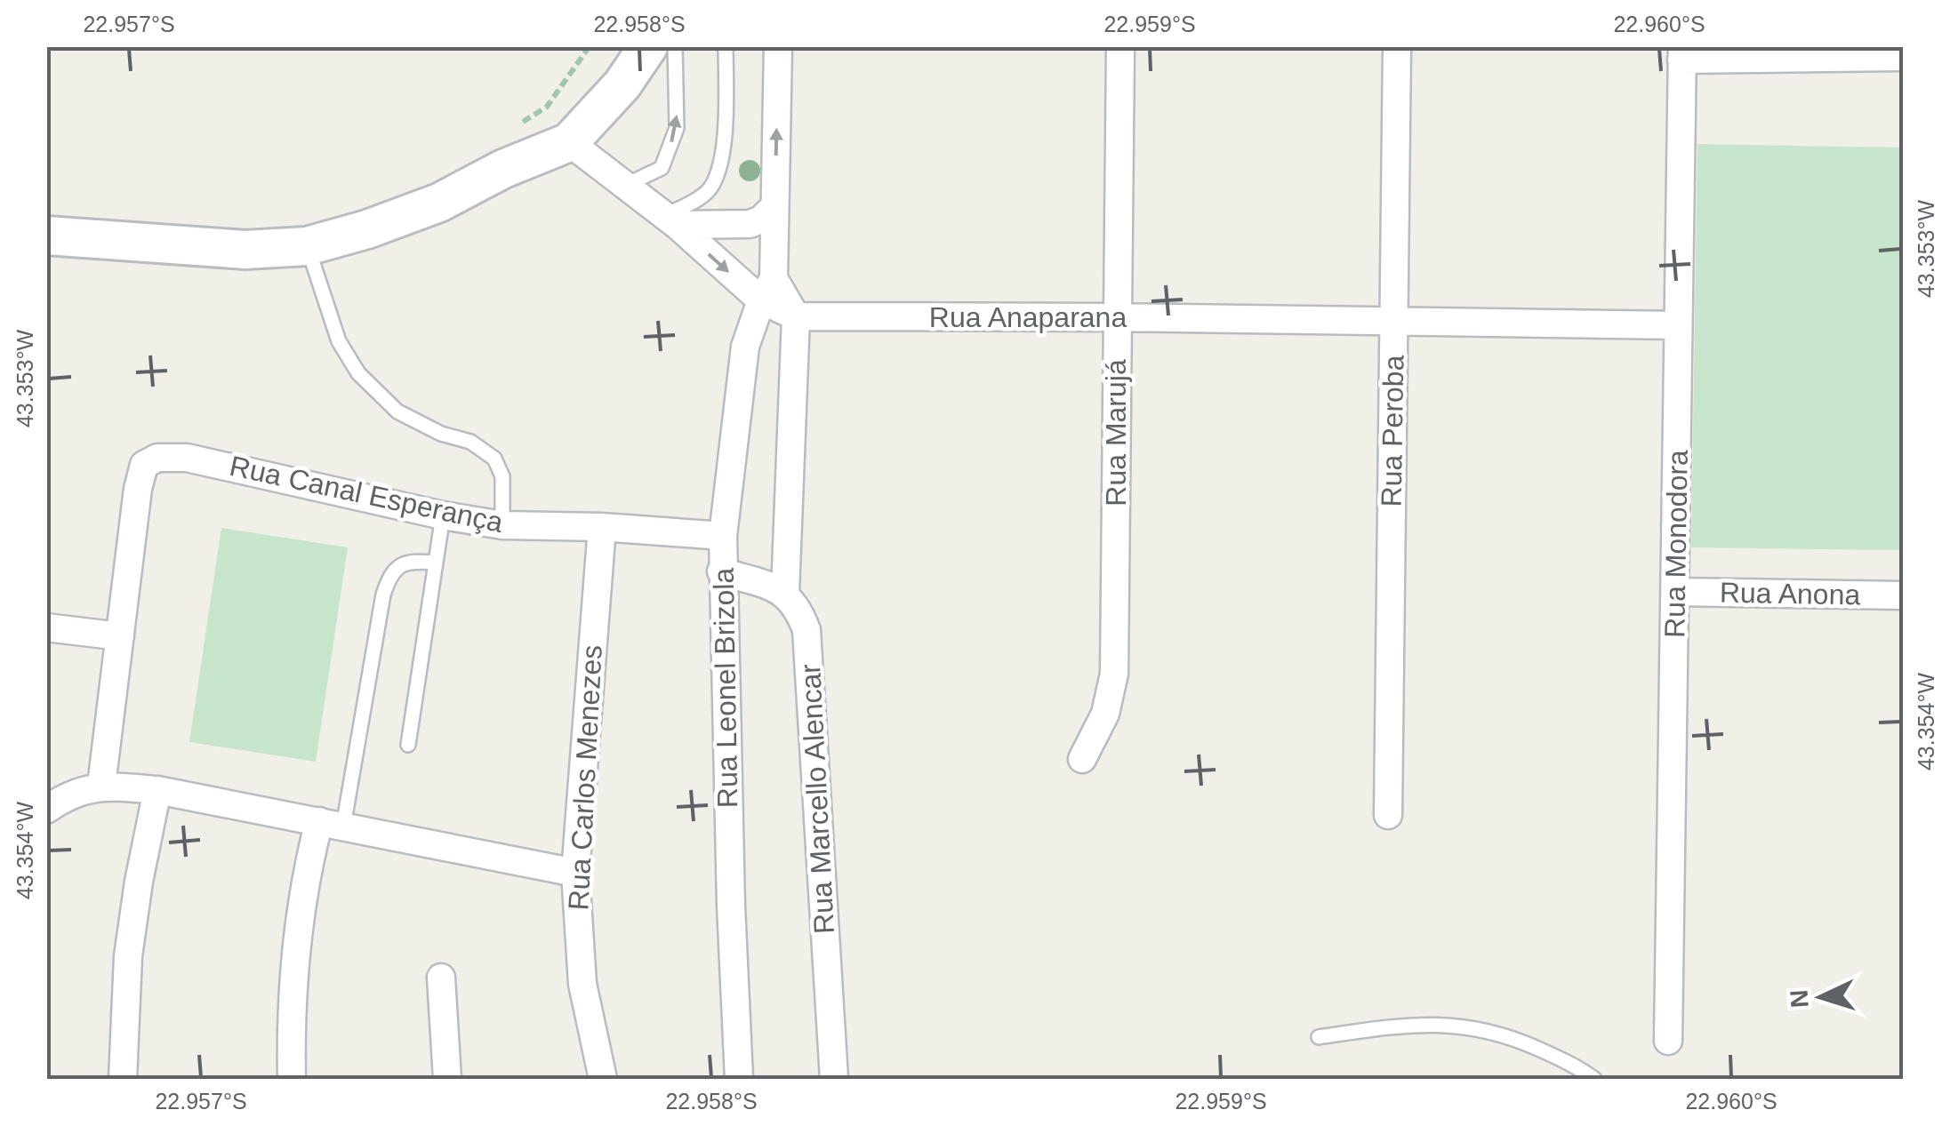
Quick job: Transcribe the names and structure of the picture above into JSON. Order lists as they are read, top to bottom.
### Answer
{
  "streets": {
    "street": [
      "Rua Anaparana",
      "Rua Peroba",
      "Rua Marujá",
      "Rua Canal Esperança",
      "Rua Monodora",
      "Rua Anona",
      "Rua Leonel Brizola",
      "Rua Carlos Menezes",
      "Rua Marcello Alencar"
    ]
  },
  "crossings": [
    ["Rua Anaparana", "Rua Peroba"],
    ["Rua Anaparana", "Rua Marujá"],
    ["Rua Anaparana", "Rua Monodora"],
    ["Rua Canal Esperança", "Rua Leonel Brizola"],
    ["Rua Canal Esperança", "Rua Carlos Menezes"],
    ["Rua Monodora", "Rua Anona"]
  ],
  "north": "left",
  "coordinates": [
    "22.957°S",
    "22.958°S",
    "22.959°S",
    "22.960°S",
    "43.353°W",
    "43.354°W"
  ]
}
